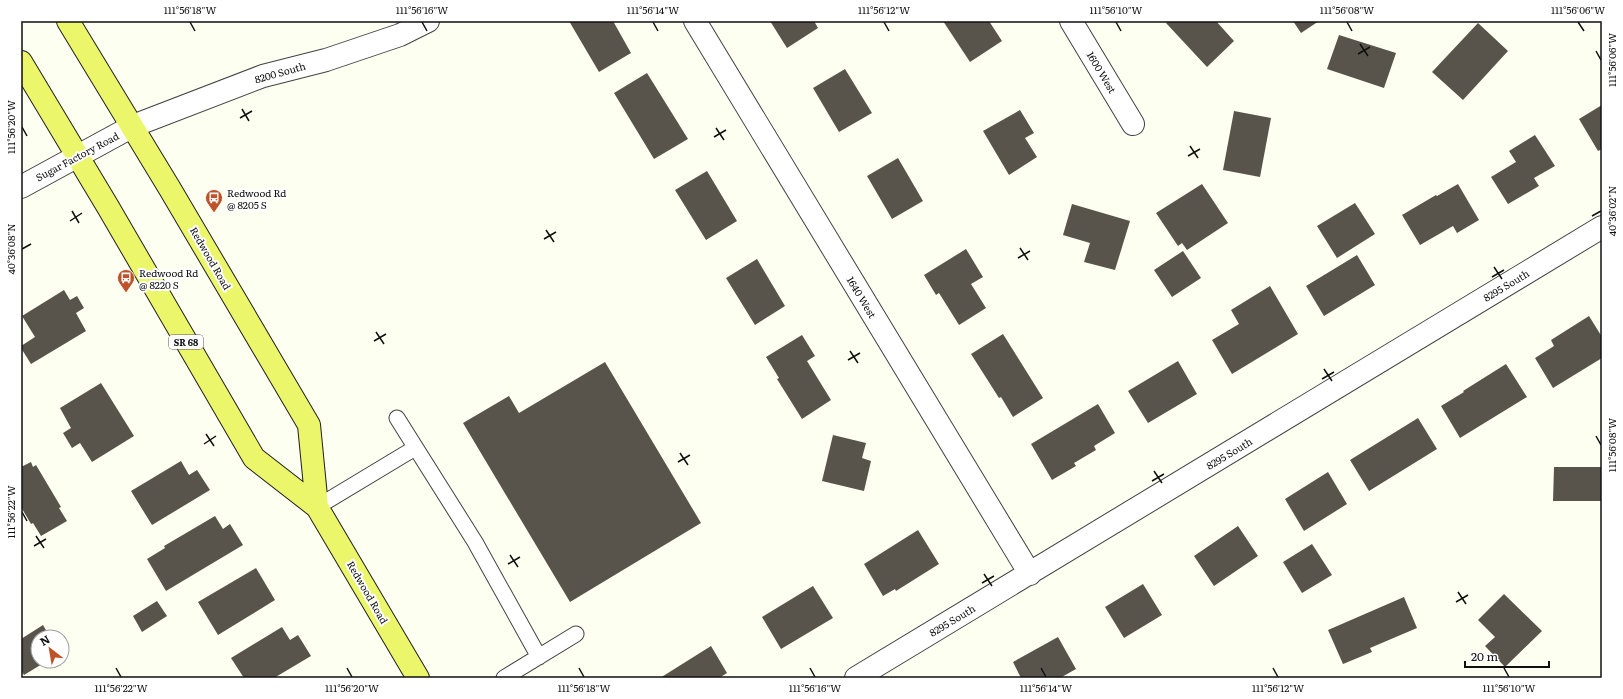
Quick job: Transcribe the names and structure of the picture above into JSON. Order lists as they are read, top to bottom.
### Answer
{
  "streets": {
    "main road": ["Redwood Road", "SR 68"],
    "street": [
      "8200 South",
      "1600 West",
      "Sugar Factory Road",
      "8295 South",
      "1640 West"
    ]
  },
  "crossings": [
    ["8200 South", "Sugar Factory Road"],
    ["8200 South", "Redwood Road"],
    ["Sugar Factory Road", "Redwood Road"],
    ["8295 South", "1640 West"]
  ],
  "places": {
    "bus stop": ["Redwood Rd @ 8205 S", "Redwood Rd @ 8220 S"]
  },
  "scale_bar": "20 m",
  "north": "top left",
  "coordinates": [
    "111°56'18\"W",
    "111°56'16\"W",
    "111°56'14\"W",
    "111°56'12\"W",
    "111°56'10\"W",
    "111°56'08\"W",
    "111°56'06\"W",
    "111°56'20\"W",
    "40°36'02\"N",
    "40°36'08\"N",
    "111°56'22\"W"
  ]
}
